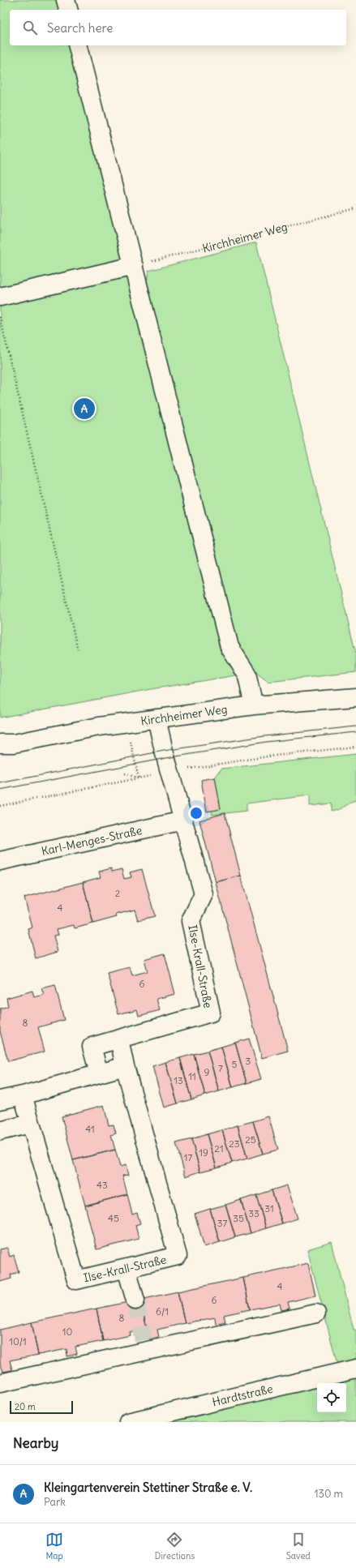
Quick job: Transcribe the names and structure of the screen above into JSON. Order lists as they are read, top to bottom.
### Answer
{
  "streets": {
    "street": [
      "Kirchheimer Weg",
      "Karl-Menges-Straße",
      "Ilse-Krall-Straße",
      "Hardtstraße"
    ]
  },
  "crossings": [
    ["Kirchheimer Weg", "Ilse-Krall-Straße"],
    ["Karl-Menges-Straße", "Ilse-Krall-Straße"]
  ],
  "house_numbers": [
    "2",
    "4",
    "6",
    "8",
    "3",
    "5",
    "7",
    "9",
    "11",
    "13",
    "41",
    "25",
    "23",
    "21",
    "19",
    "17",
    "43",
    "31",
    "33",
    "45",
    "35",
    "37",
    "4",
    "6",
    "6/1",
    "8",
    "10",
    "10/1"
  ],
  "scale_bar": "20 m",
  "page": {
    "search": "Search here",
    "pins": "A",
    "scale": "20 m",
    "heading": "Nearby",
    "list": [
      {
        "mark": "A",
        "name": "Kleingartenverein Stettiner Straße e. V.",
        "note": "Park",
        "value": "130 m"
      }
    ],
    "nav": ["Map", "Directions", "Saved"]
  }
}
